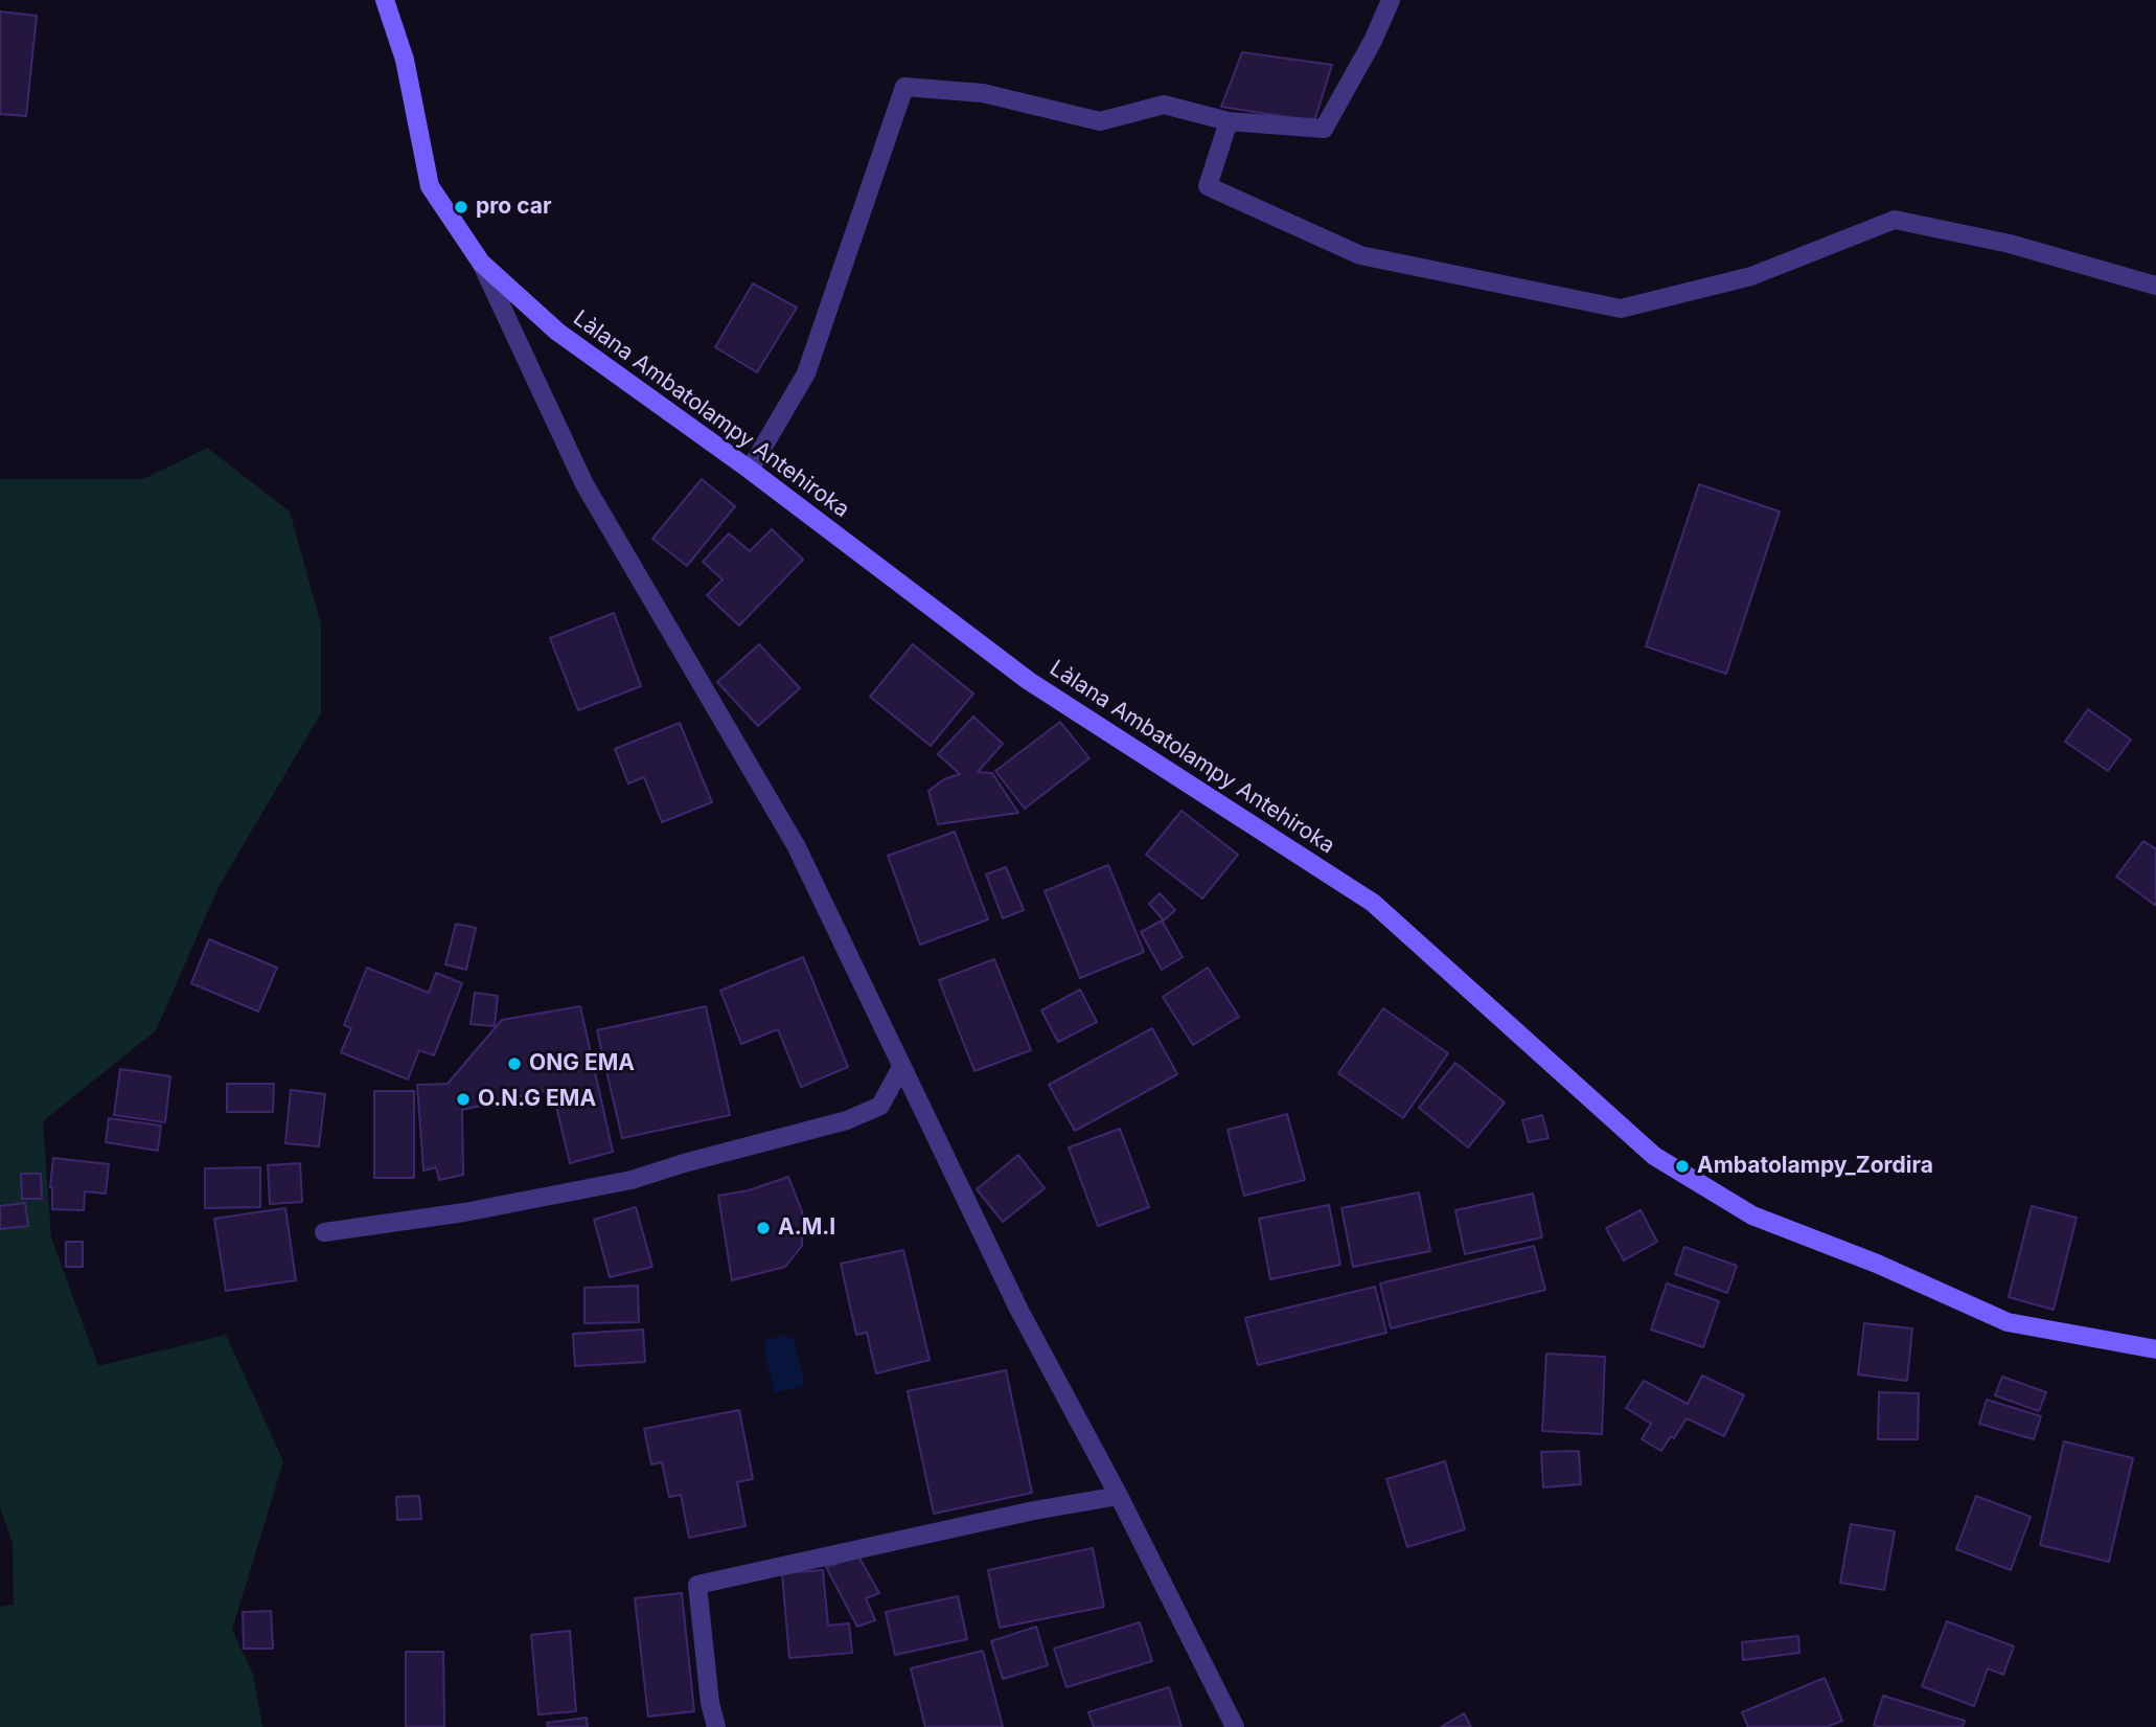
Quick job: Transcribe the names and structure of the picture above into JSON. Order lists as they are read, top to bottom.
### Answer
{
  "streets": {
    "street": ["Làlana Ambatolampy Antehiroka"]
  },
  "places": [
    "pro car",
    "ONG EMA",
    "O.N.G EMA",
    "Ambatolampy_Zordira",
    "A.M.I"
  ]
}
